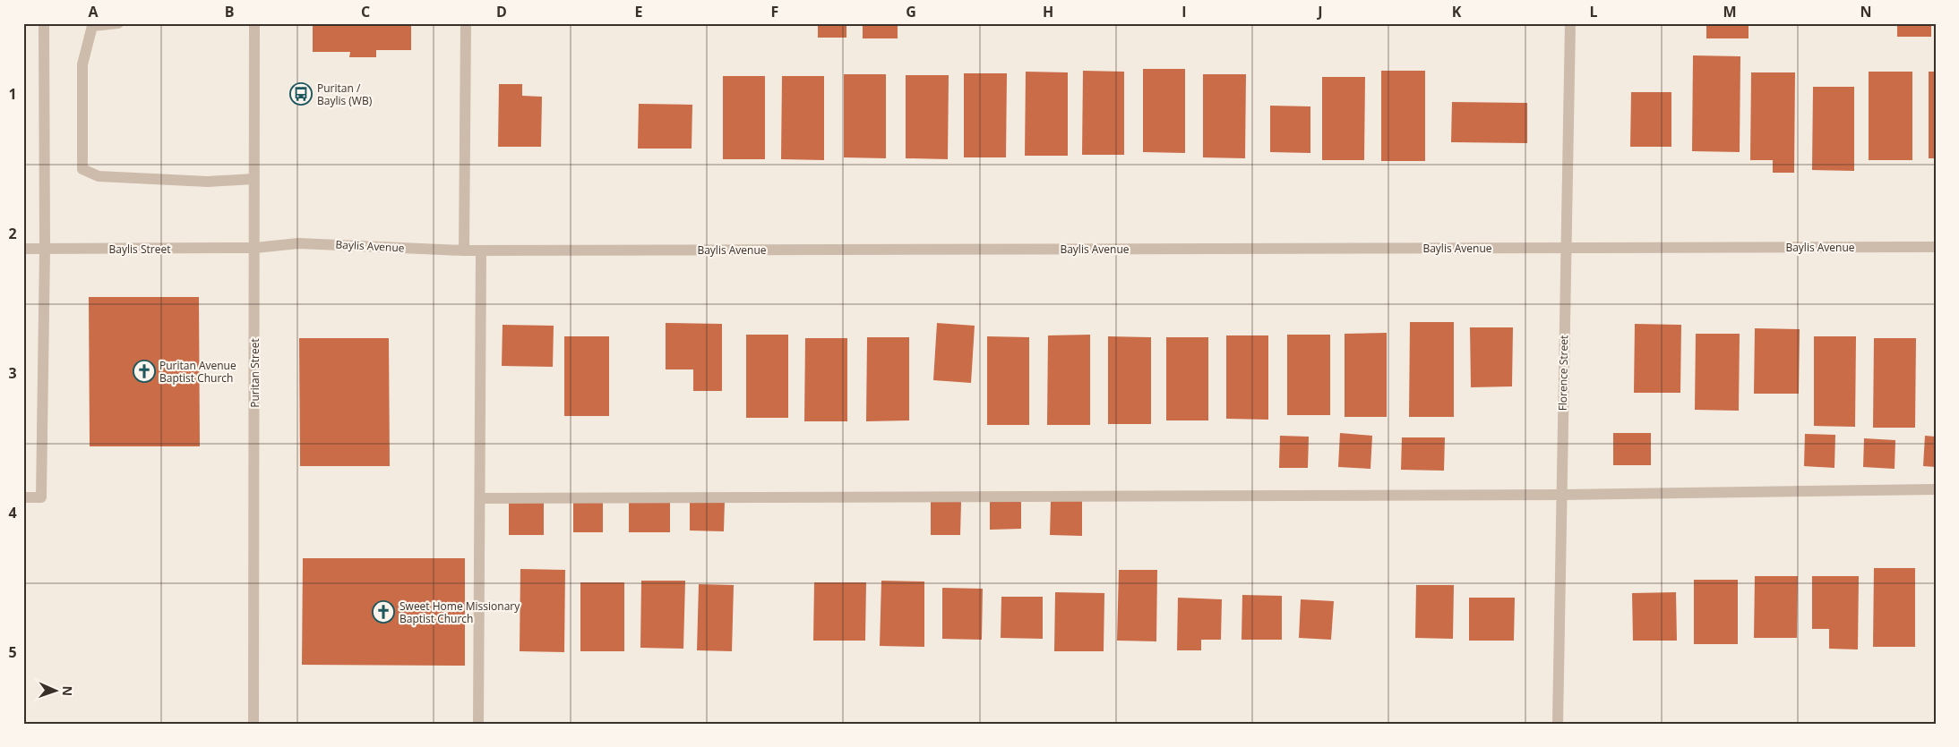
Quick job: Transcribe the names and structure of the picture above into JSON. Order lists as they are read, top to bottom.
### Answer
{
  "streets": {
    "street": [
      "Baylis Avenue",
      "Baylis Street",
      "Puritan Street",
      "Florence Street"
    ]
  },
  "crossings": [
    ["Baylis Avenue", "Baylis Street"],
    ["Baylis Avenue", "Puritan Street"],
    ["Baylis Avenue", "Florence Street"],
    ["Baylis Street", "Puritan Street"]
  ],
  "places": {
    "bus stop": ["Puritan / Baylis (WB)"],
    "church": ["Puritan Avenue Baptist Church", "Sweet Home Missionary Baptist Church"]
  },
  "north": "right",
  "grid": {
    "columns": [
      "A",
      "B",
      "C",
      "D",
      "E",
      "F",
      "G",
      "H",
      "I",
      "J",
      "K",
      "L",
      "M",
      "N"
    ],
    "rows": [
      "1",
      "2",
      "3",
      "4",
      "5"
    ]
  }
}
